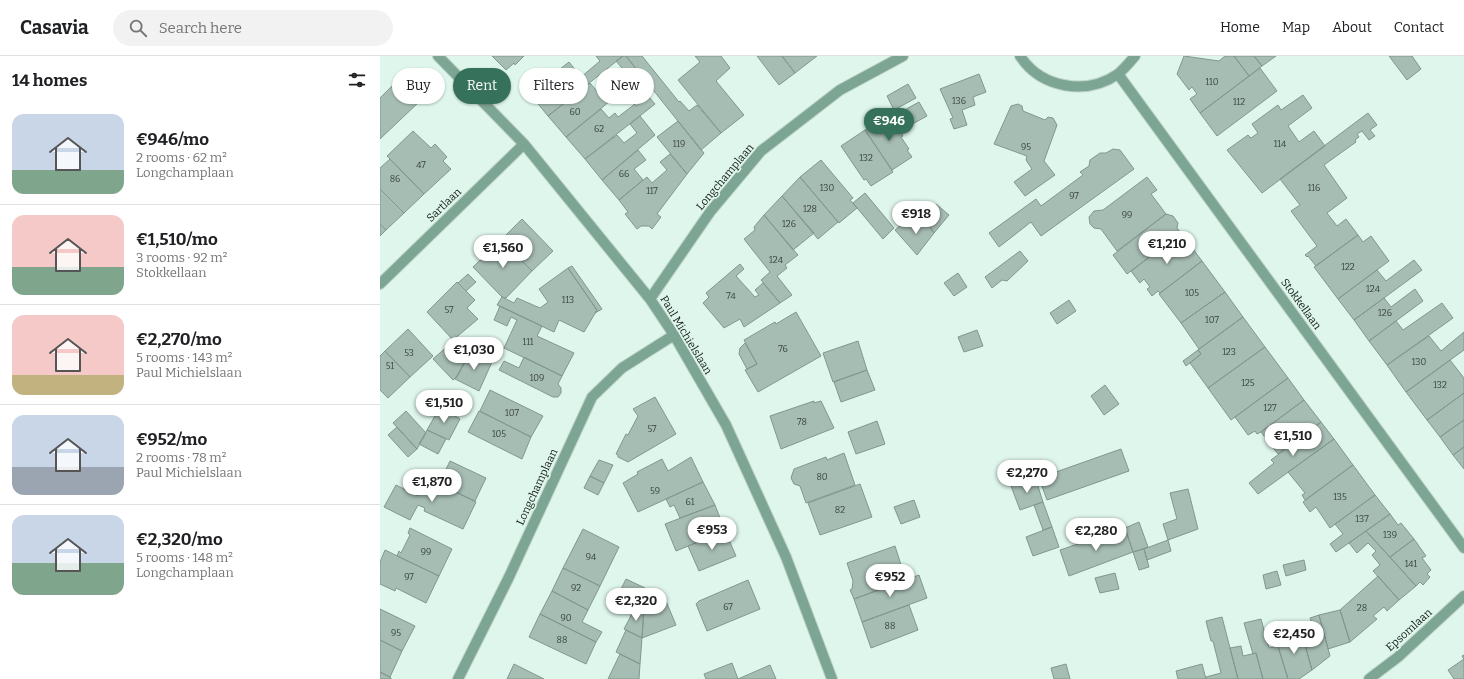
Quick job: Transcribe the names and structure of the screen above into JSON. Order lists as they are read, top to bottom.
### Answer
{
  "streets": {
    "street": [
      "Longchamplaan",
      "Sartlaan",
      "Stokkellaan",
      "Paul Michielslaan",
      "Epsomlaan"
    ]
  },
  "crossings": [
    ["Longchamplaan", "Paul Michielslaan"],
    ["Sartlaan", "Paul Michielslaan"]
  ],
  "house_numbers": [
    "110",
    "136",
    "112",
    "60",
    "62",
    "119",
    "114",
    "95",
    "132",
    "47",
    "66",
    "86",
    "130",
    "116",
    "117",
    "97",
    "128",
    "99",
    "126",
    "124",
    "122",
    "124",
    "105",
    "74",
    "113",
    "57",
    "126",
    "107",
    "111",
    "76",
    "123",
    "53",
    "130",
    "51",
    "109",
    "125",
    "132",
    "127",
    "107",
    "78",
    "57",
    "105",
    "80",
    "59",
    "135",
    "61",
    "82",
    "137",
    "139",
    "99",
    "94",
    "141",
    "97",
    "92",
    "67",
    "28",
    "90",
    "88",
    "95",
    "88"
  ],
  "page": {
    "header": "Casavia",
    "search": "Search here",
    "nav": [
      "Home",
      "Map",
      "About",
      "Contact"
    ],
    "heading": "14 homes",
    "chip": [
      "Buy",
      "Rent",
      "Filters",
      "New"
    ],
    "list": [
      {
        "name": "€946/mo",
        "note": "2 rooms · 62 m² · Longchamplaan"
      },
      {
        "name": "€1,510/mo",
        "note": "3 rooms · 92 m² · Stokkellaan"
      },
      {
        "name": "€2,270/mo",
        "note": "5 rooms · 143 m² · Paul Michielslaan"
      },
      {
        "name": "€952/mo",
        "note": "2 rooms · 78 m² · Paul Michielslaan"
      },
      {
        "name": "€2,320/mo",
        "note": "5 rooms · 148 m² · Longchamplaan"
      }
    ],
    "price": [
      "€946",
      "€918",
      "€1,210",
      "€1,560",
      "€1,030",
      "€1,510",
      "€1,510",
      "€2,270",
      "€1,870",
      "€953",
      "€2,280",
      "€952",
      "€2,320",
      "€2,450"
    ]
  }
}
